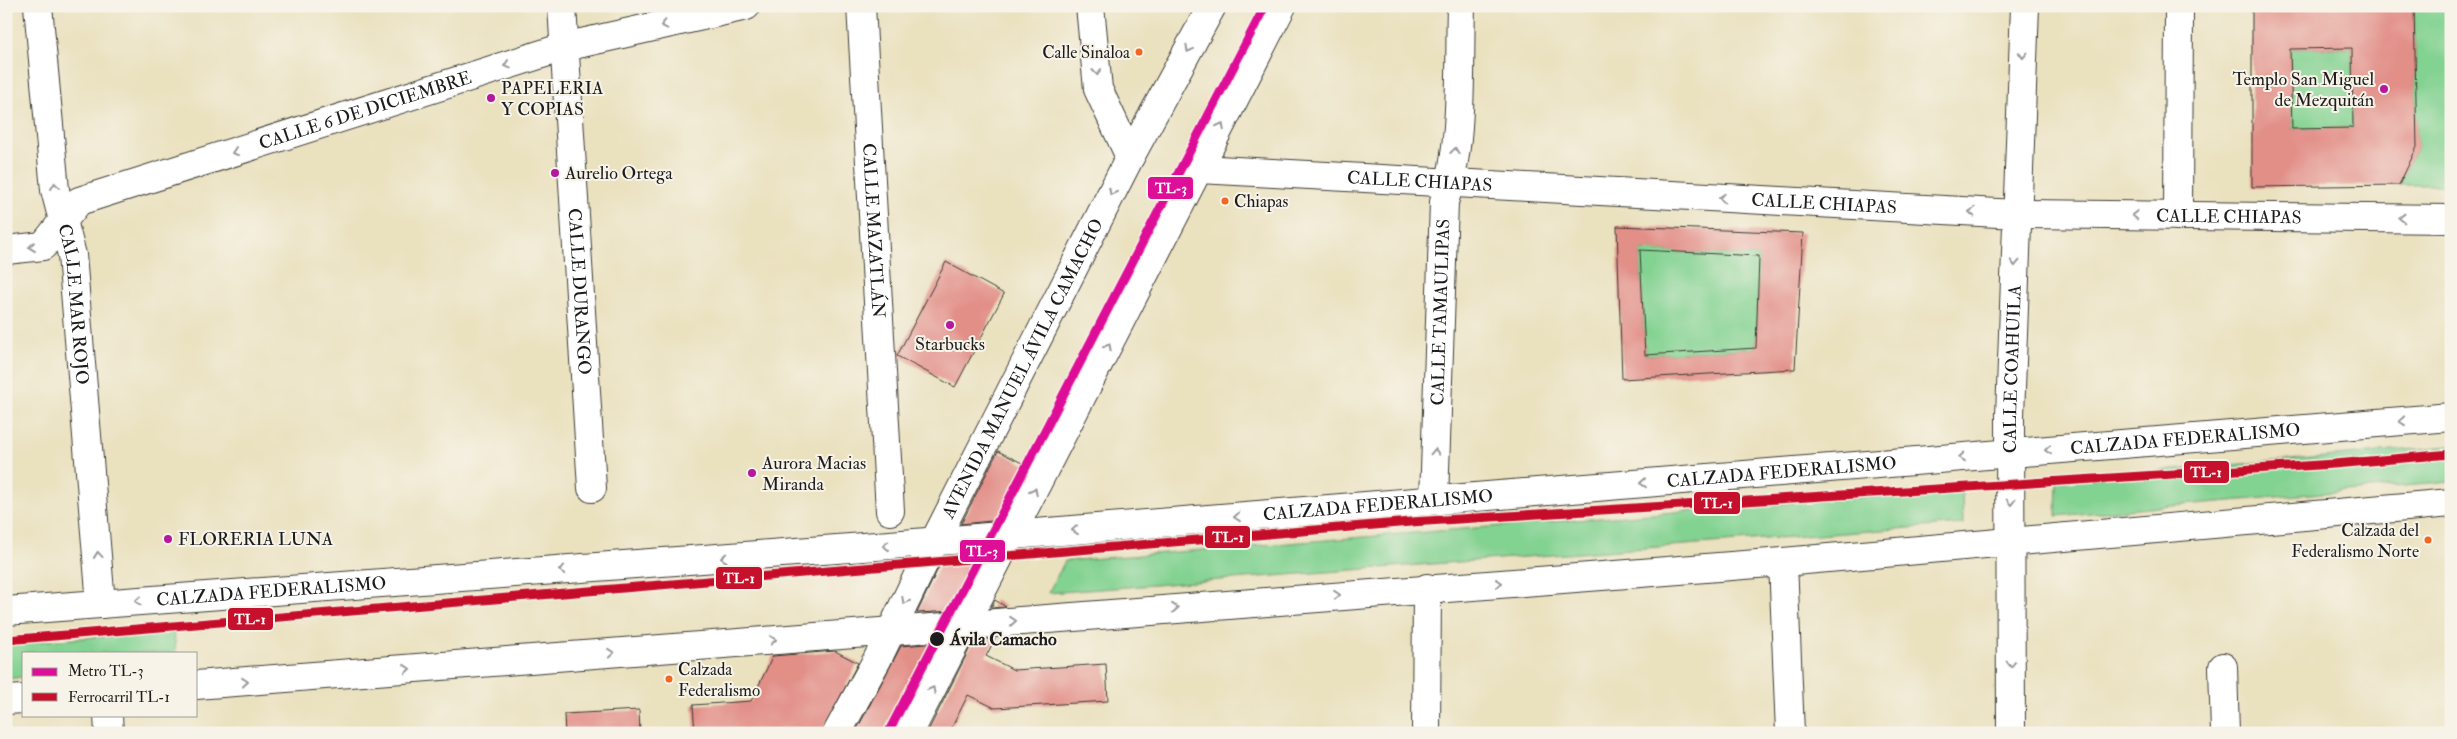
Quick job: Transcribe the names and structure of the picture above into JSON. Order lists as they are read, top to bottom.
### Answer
{
  "streets": {
    "main road": [
      "CALLE 6 DE DICIEMBRE",
      "CALLE CHIAPAS",
      "CALLE MAZATLÁN",
      "CALLE DURANGO",
      "CALLE MAR ROJO",
      "CALLE TAMAULIPAS",
      "AVENIDA MANUEL ÁVILA CAMACHO",
      "CALLE COAHUILA",
      "CALZADA FEDERALISMO"
    ]
  },
  "crossings": [
    ["CALLE 6 DE DICIEMBRE", "CALLE DURANGO"],
    ["CALLE 6 DE DICIEMBRE", "CALLE MAR ROJO"],
    ["CALLE CHIAPAS", "CALLE TAMAULIPAS"],
    ["CALLE CHIAPAS", "CALLE COAHUILA"],
    ["CALLE MAR ROJO", "CALZADA FEDERALISMO"],
    ["CALLE TAMAULIPAS", "CALZADA FEDERALISMO"],
    ["AVENIDA MANUEL ÁVILA CAMACHO", "CALZADA FEDERALISMO"],
    ["CALLE COAHUILA", "CALZADA FEDERALISMO"]
  ],
  "one_way": ["CALLE 6 DE DICIEMBRE", "CALLE CHIAPAS", "CALLE MAR ROJO"],
  "places": [
    "Calle Sinaloa",
    "Templo San Miguel de Mezquitán",
    "PAPELERIA Y COPIAS",
    "Aurelio Ortega",
    "Chiapas",
    "Starbucks",
    "Aurora Macias Miranda",
    "FLORERIA LUNA",
    "Calzada del Federalismo Norte",
    "Ávila Camacho",
    "Calzada Federalismo"
  ],
  "lines": ["metro line TL-3", "rail line TL-1"],
  "legend": ["Metro TL-3", "Ferrocarril TL-1"]
}
